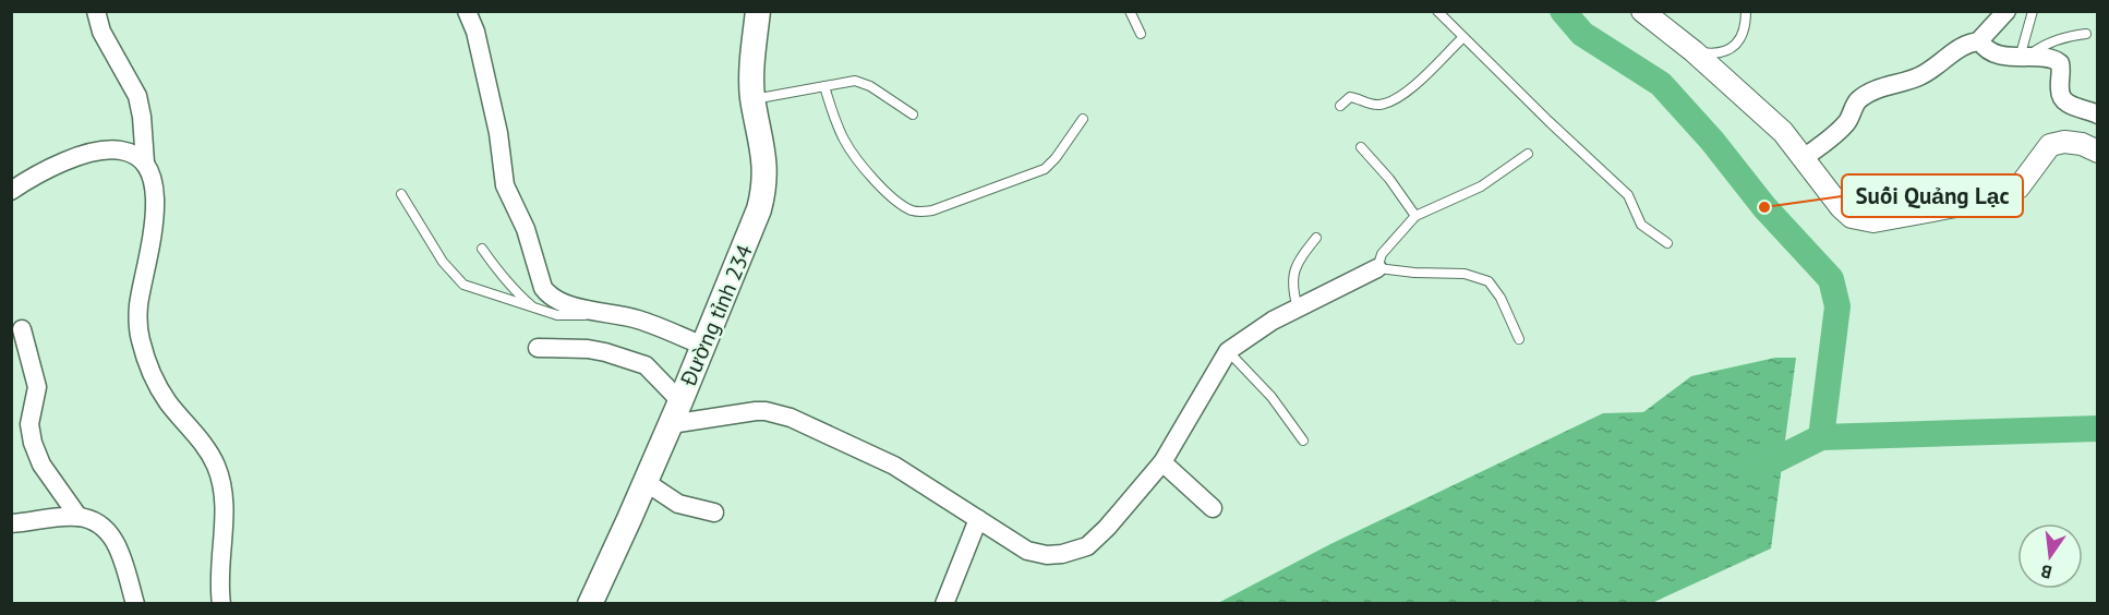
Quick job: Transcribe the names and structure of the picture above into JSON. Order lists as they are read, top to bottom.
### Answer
{
  "streets": {
    "main road": ["Đường tỉnh 234"]
  },
  "places": ["Suối Quảng Lạc"],
  "north": "bottom"
}
